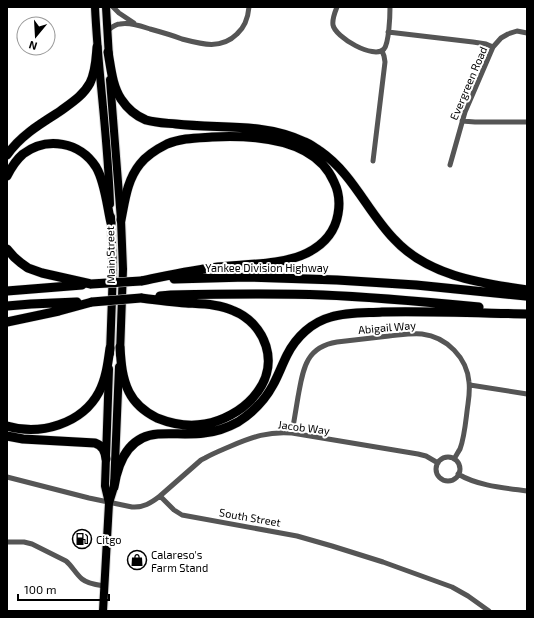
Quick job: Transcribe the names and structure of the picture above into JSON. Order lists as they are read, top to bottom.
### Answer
{
  "streets": {
    "highway": ["Yankee Division Highway"],
    "main road": ["Main Street"],
    "street": [
      "Evergreen Road",
      "Abigail Way",
      "Jacob Way",
      "South Street"
    ]
  },
  "crossings": [
    ["Abigail Way", "Jacob Way"],
    ["Jacob Way", "South Street"]
  ],
  "places": {
    "fuel station": ["Citgo"],
    "shop": ["Calareso's Farm Stand"]
  },
  "scale_bar": "100 m",
  "north": "bottom"
}
